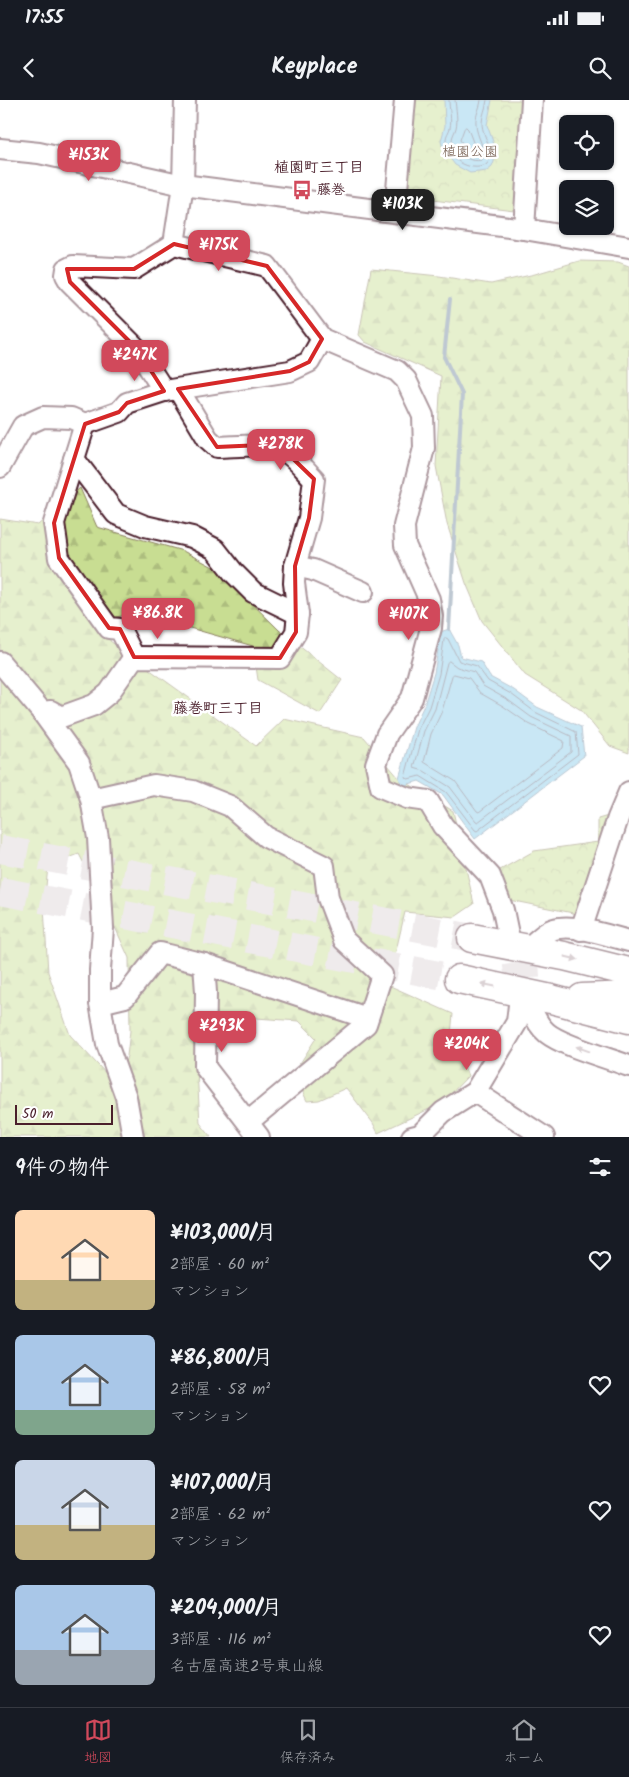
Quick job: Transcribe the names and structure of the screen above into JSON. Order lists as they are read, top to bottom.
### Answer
{
  "districts": ["植園町三丁目", "藤巻町三丁目"],
  "parks": ["植園公園"],
  "places": {
    "bus stop": ["藤巻"]
  },
  "scale_bar": "50 m",
  "page": {
    "status": "17:55",
    "header": "Keyplace",
    "price": [
      "¥153K",
      "¥103K",
      "¥175K",
      "¥247K",
      "¥278K",
      "¥86.8K",
      "¥107K",
      "¥293K",
      "¥204K"
    ],
    "scale": "50 m",
    "heading": "9件の物件",
    "list": [
      {
        "name": "¥103,000/月",
        "note": "2部屋 · 60 m² · マンション"
      },
      {
        "name": "¥86,800/月",
        "note": "2部屋 · 58 m² · マンション"
      },
      {
        "name": "¥107,000/月",
        "note": "2部屋 · 62 m² · マンション"
      },
      {
        "name": "¥204,000/月",
        "note": "3部屋 · 116 m² · 名古屋高速2号東山線"
      }
    ],
    "tabs": ["地図", "保存済み", "ホーム"]
  }
}
